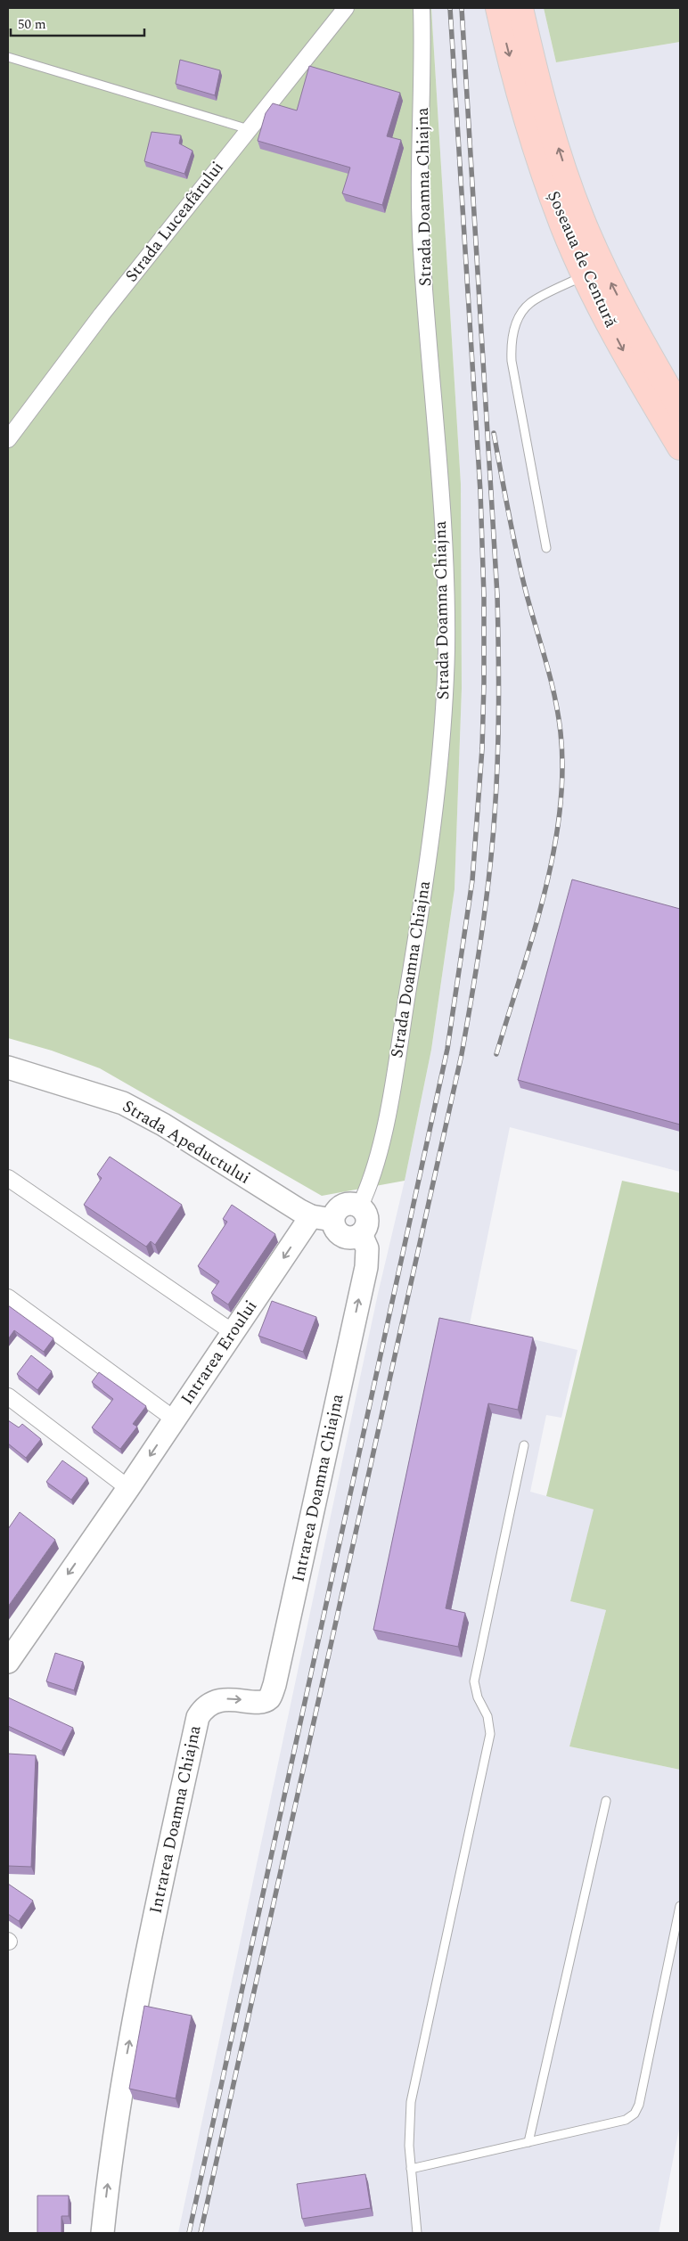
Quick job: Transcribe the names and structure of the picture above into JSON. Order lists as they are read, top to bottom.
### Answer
{
  "streets": {
    "main road": ["Șoseaua de Centură"],
    "street": [
      "Strada Doamna Chiajna",
      "Strada Luceafărului",
      "Strada Apeductului",
      "Intrarea Eroului",
      "Intrarea Doamna Chiajna"
    ]
  },
  "crossings": [
    ["Strada Doamna Chiajna", "Strada Apeductului"],
    ["Strada Doamna Chiajna", "Intrarea Doamna Chiajna"],
    ["Strada Apeductului", "Intrarea Eroului"],
    ["Strada Apeductului", "Intrarea Doamna Chiajna"]
  ],
  "one_way": ["Intrarea Eroului", "Intrarea Doamna Chiajna"],
  "scale_bar": "50 m"
}
